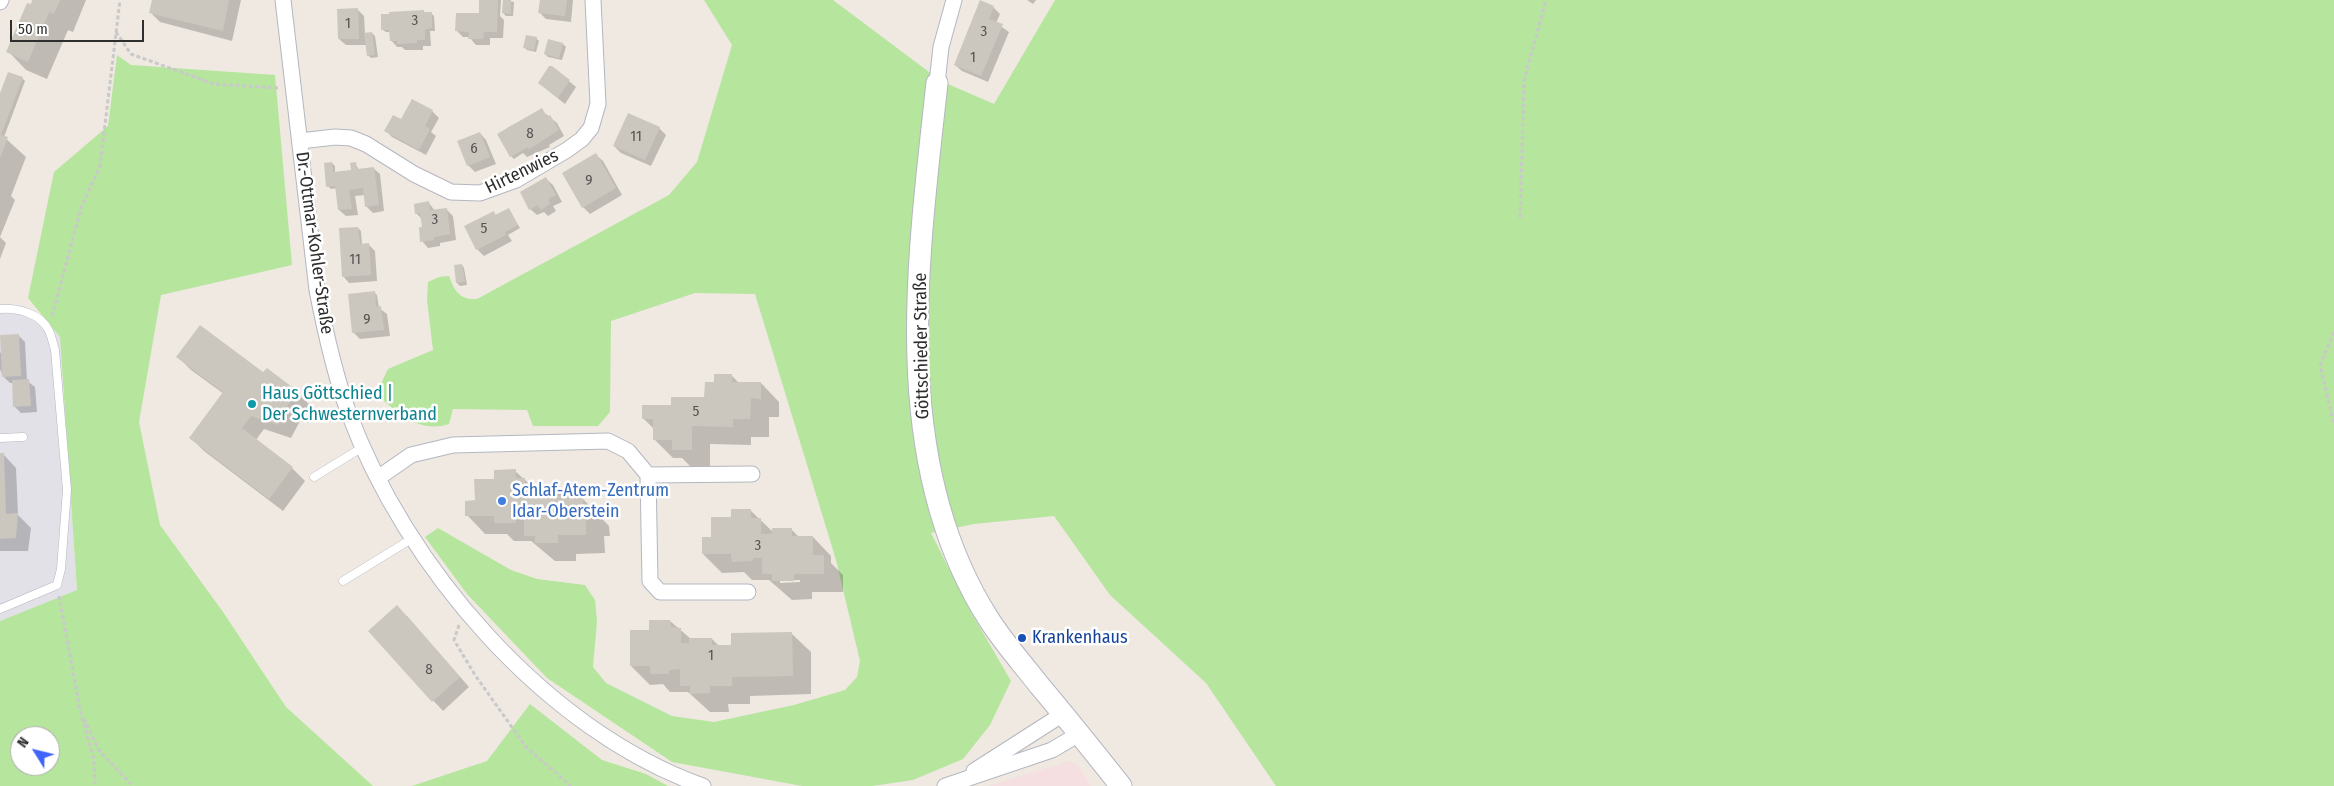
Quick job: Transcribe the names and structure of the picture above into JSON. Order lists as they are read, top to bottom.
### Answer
{
  "streets": {
    "street": ["Hirtenwies", "Dr.-Ottmar-Kohler-Straße", "Göttschieder Straße"]
  },
  "crossings": [
    ["Hirtenwies", "Dr.-Ottmar-Kohler-Straße"]
  ],
  "places": ["Haus Göttschied | Der Schwesternverband", "Schlaf-Atem-Zentrum Idar-Oberstein", "Krankenhaus"],
  "house_numbers": [
    "3",
    "1",
    "3",
    "1",
    "8",
    "11",
    "6",
    "9",
    "3",
    "5",
    "11",
    "9",
    "5",
    "3",
    "1",
    "8"
  ],
  "scale_bar": "50 m",
  "north": "top left"
}
